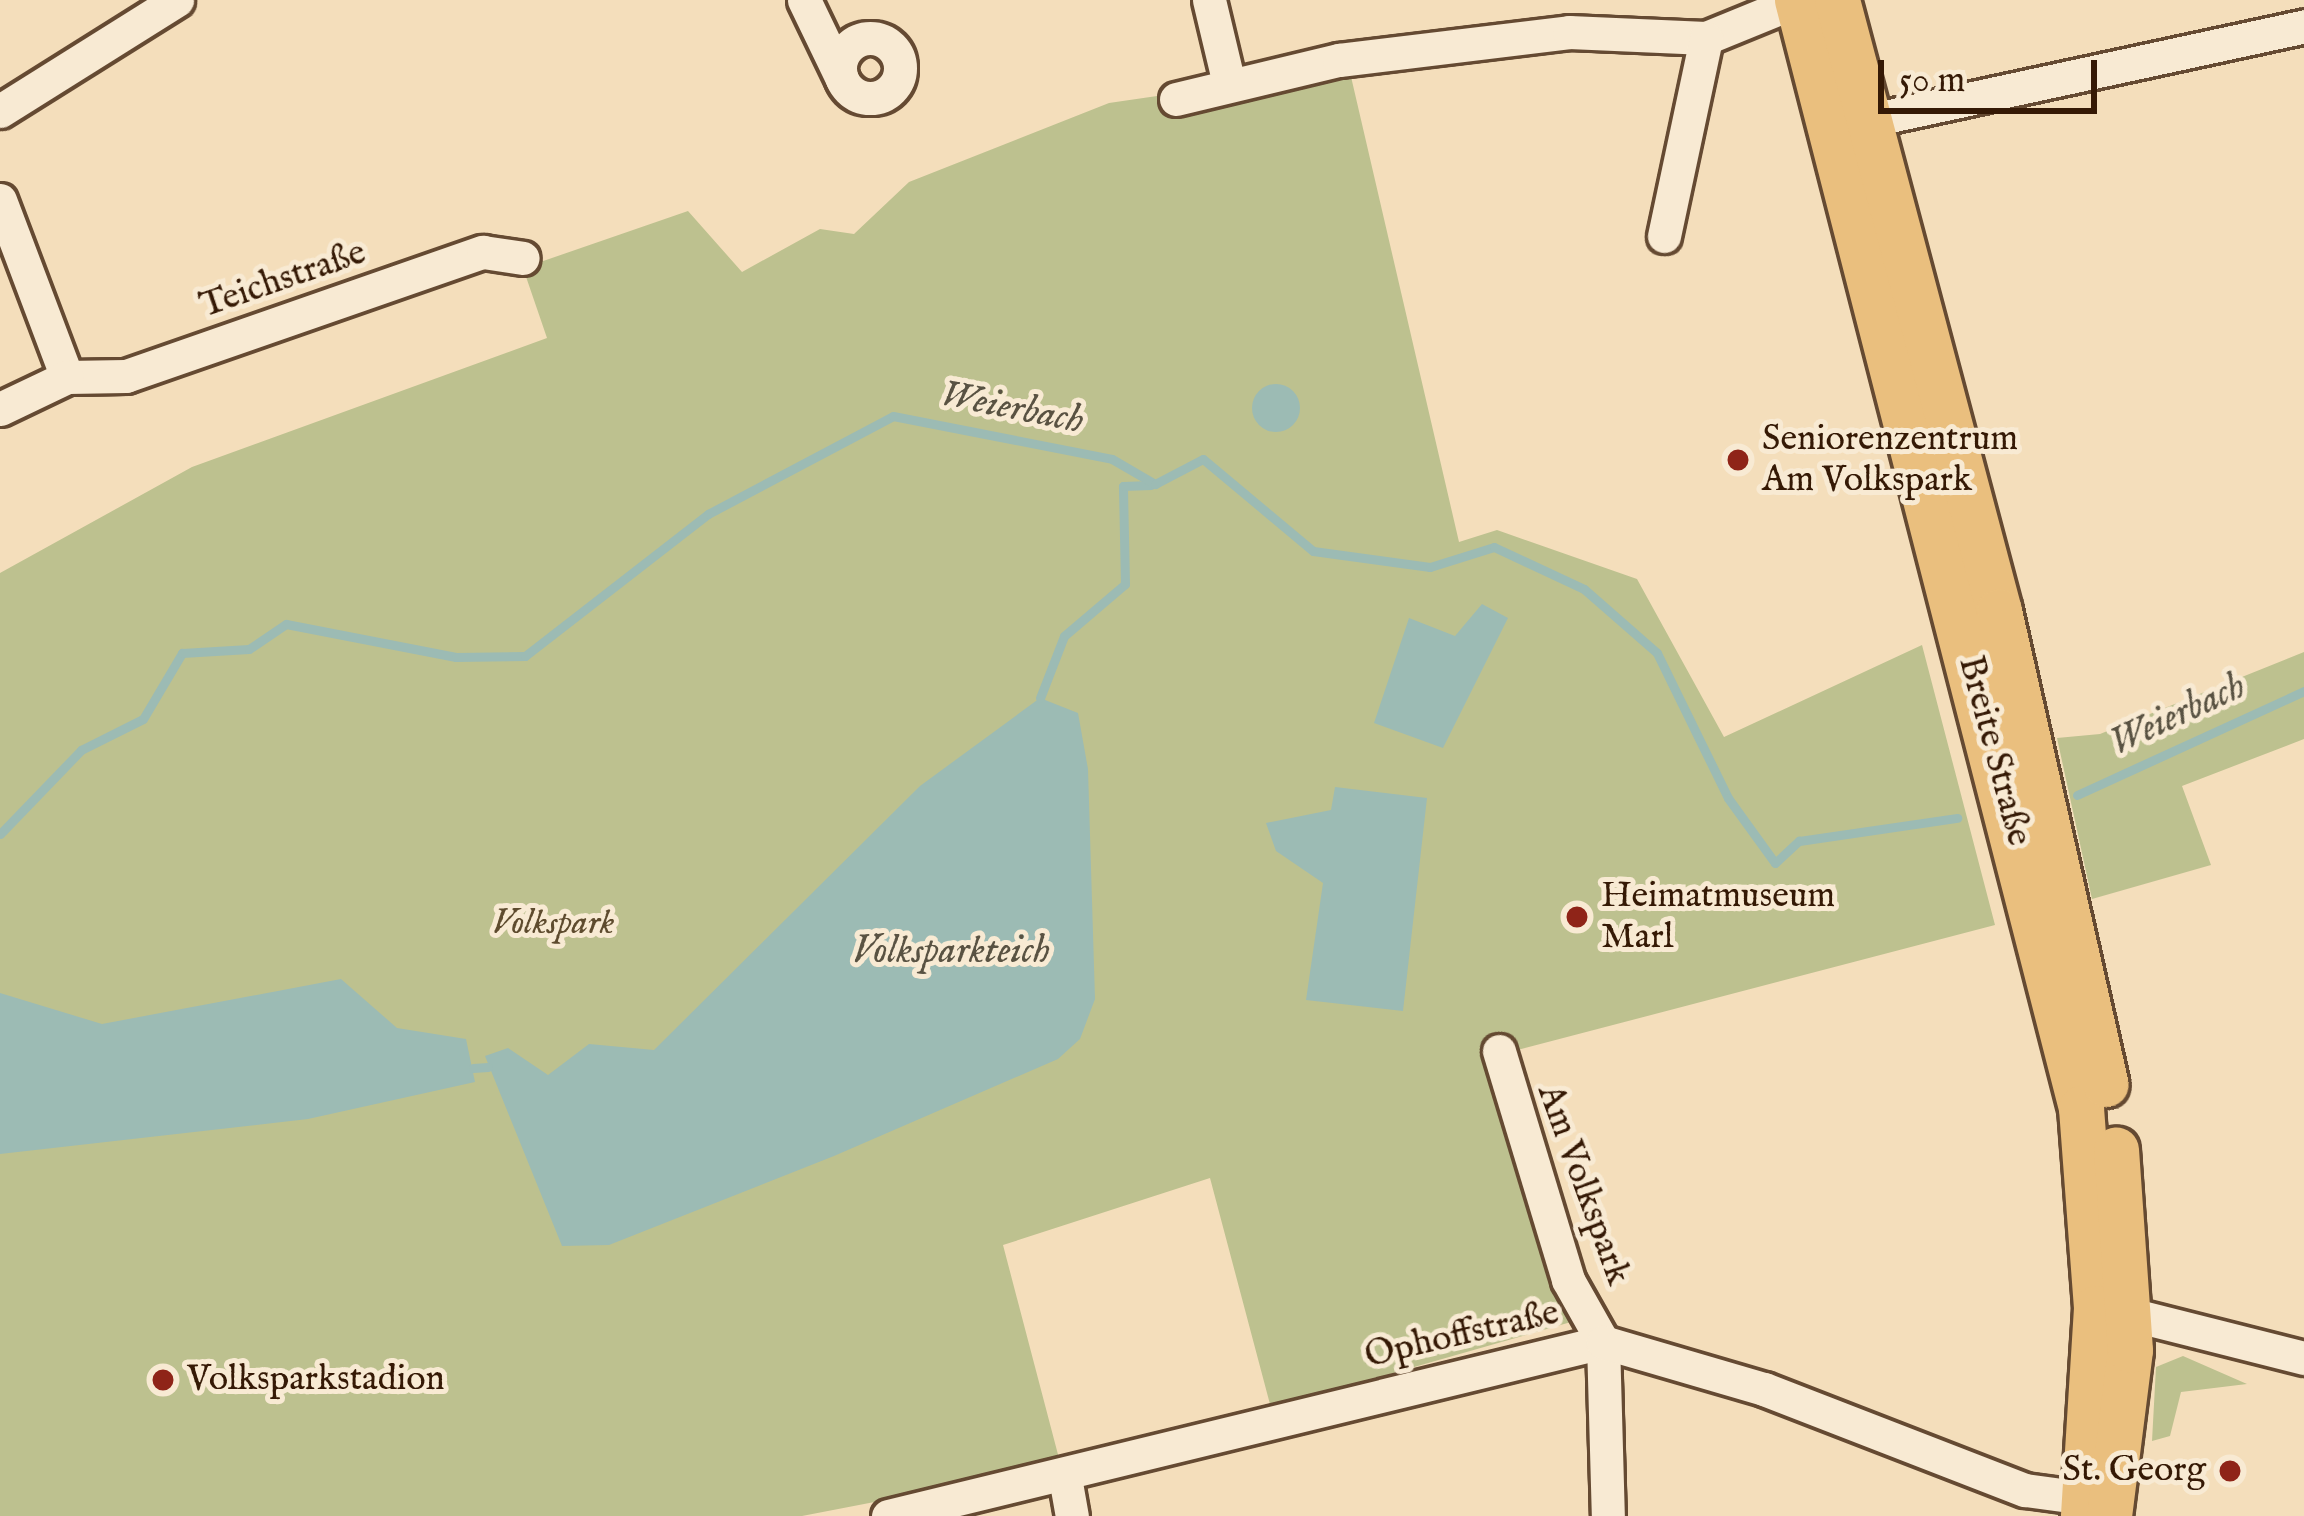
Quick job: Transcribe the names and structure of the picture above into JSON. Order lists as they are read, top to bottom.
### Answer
{
  "streets": {
    "main road": ["Breite Straße"],
    "street": ["Teichstraße", "Am Volkspark", "Ophoffstraße"]
  },
  "crossings": [
    ["Breite Straße", "Ophoffstraße"],
    ["Am Volkspark", "Ophoffstraße"]
  ],
  "water": ["Weierbach", "Volksparkteich"],
  "parks": ["Volkspark"],
  "places": [
    "Seniorenzentrum Am Volkspark",
    "Heimatmuseum Marl",
    "Volksparkstadion",
    "St. Georg"
  ],
  "scale_bar": "50 m"
}
